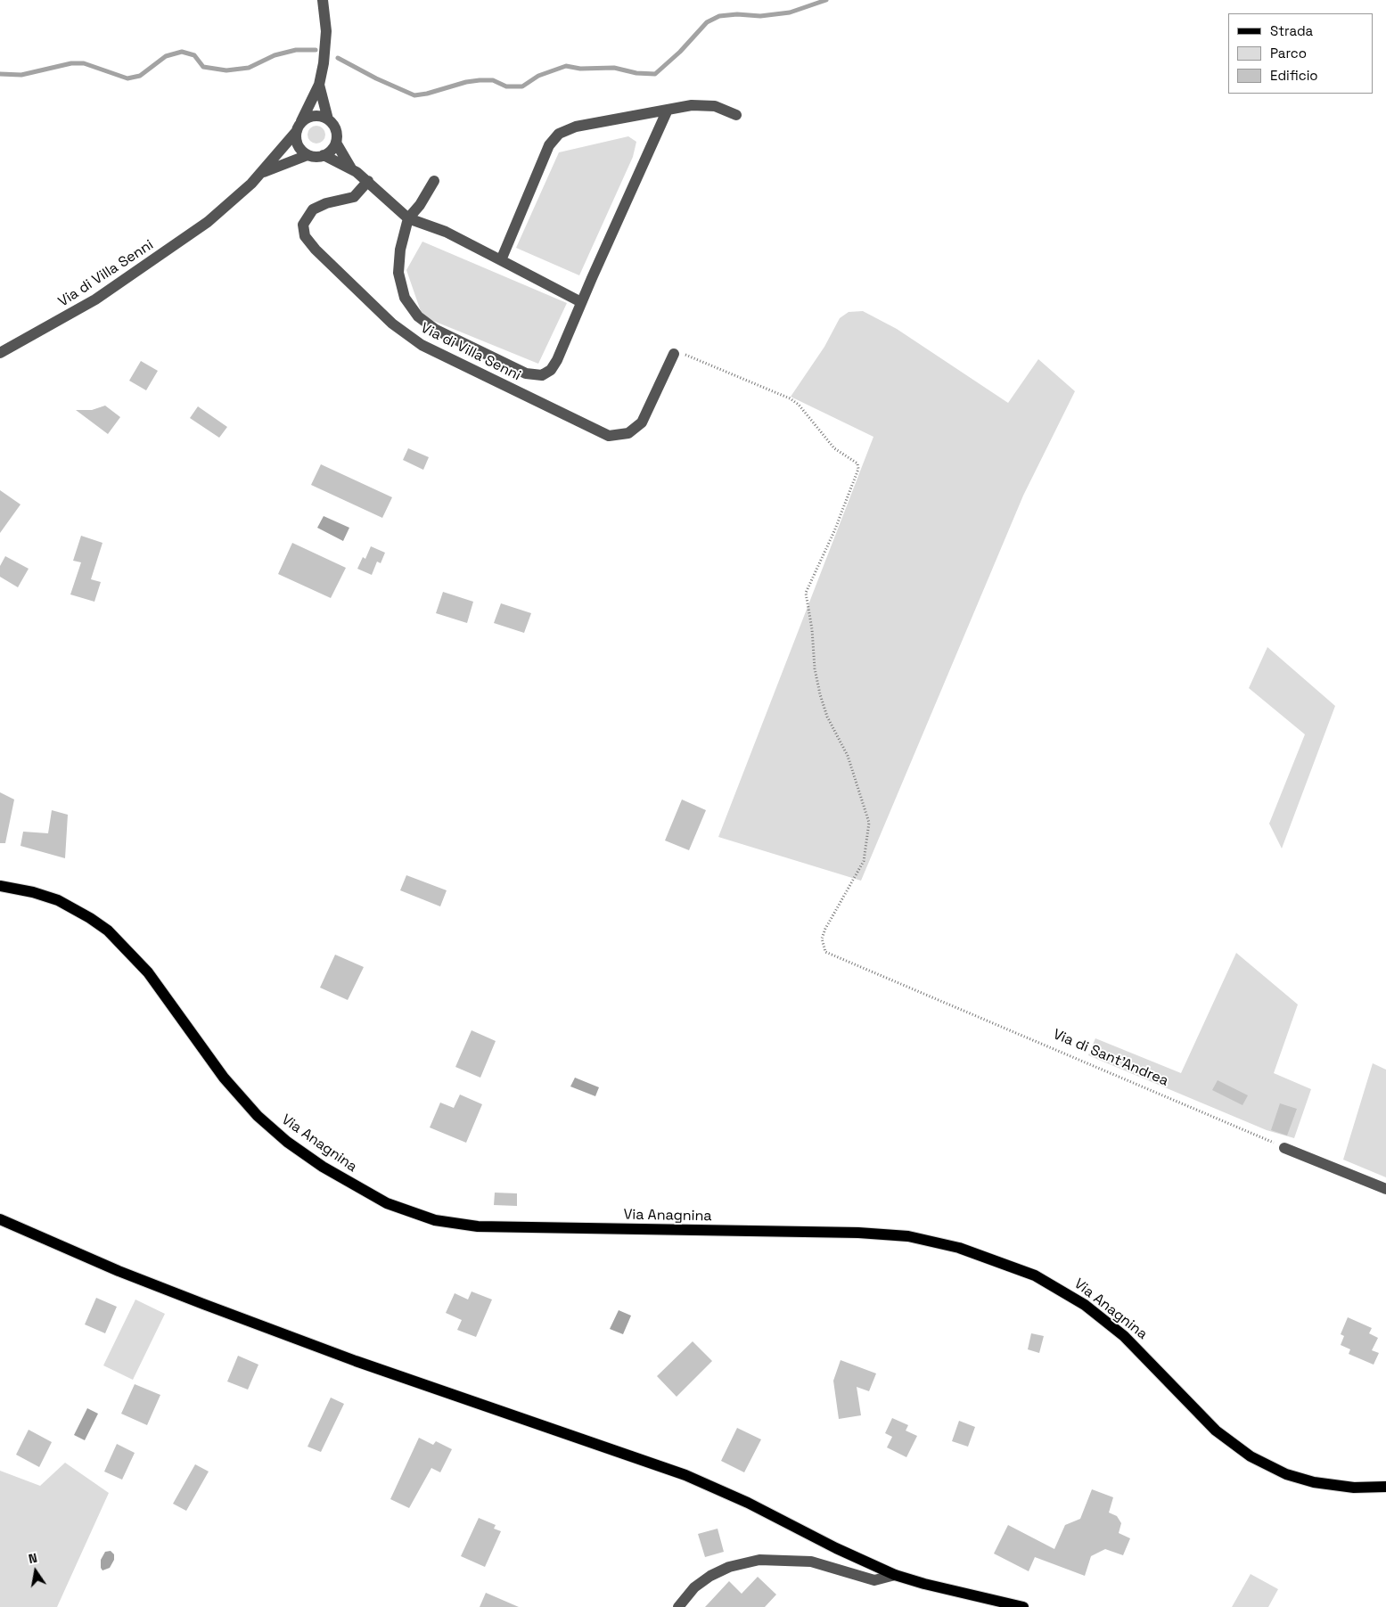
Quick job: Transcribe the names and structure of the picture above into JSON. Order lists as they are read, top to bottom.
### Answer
{
  "streets": {
    "main road": ["Via Anagnina"],
    "street": ["Via di Villa Senni"],
    "path": ["Via di Sant'Andrea"]
  },
  "crossings": [
    ["Via di Villa Senni", "Via di Sant'Andrea"]
  ],
  "legend": ["Strada", "Parco", "Edificio"],
  "north": "top"
}
